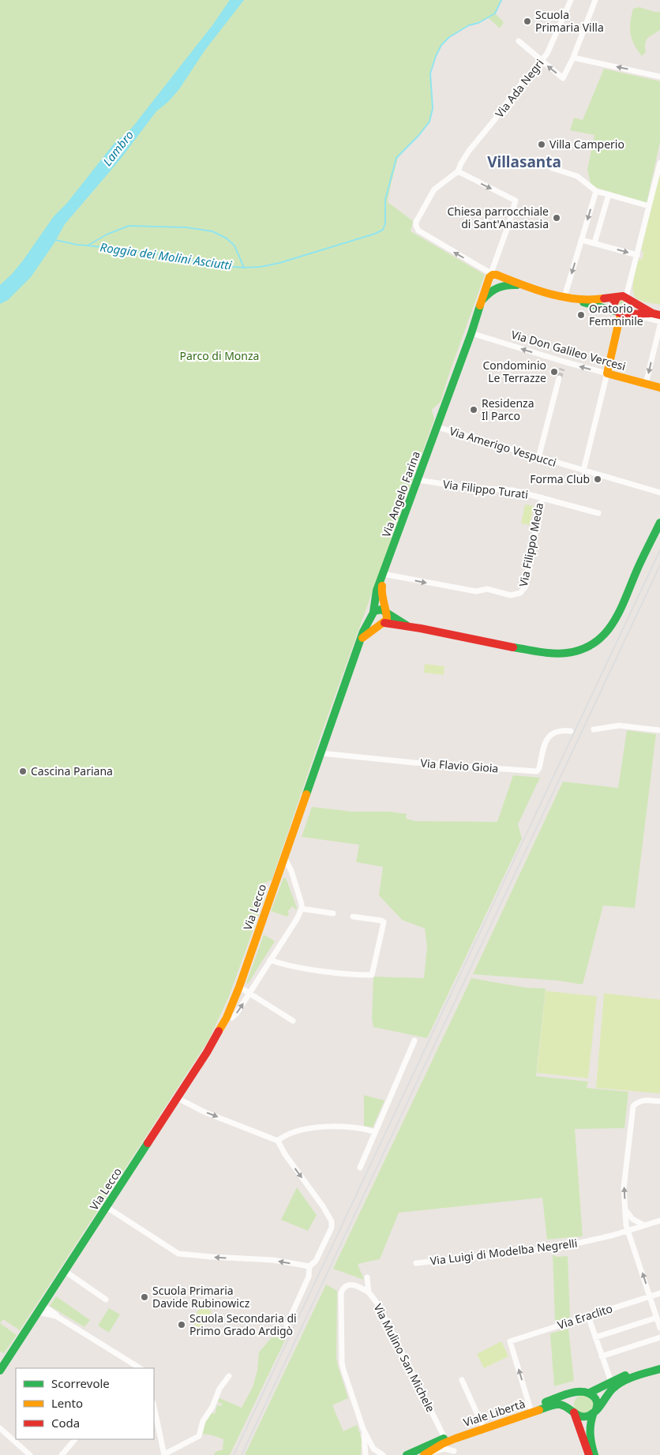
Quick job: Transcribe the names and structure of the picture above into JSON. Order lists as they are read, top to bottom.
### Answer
{
  "streets": {
    "main road": [
      "Via Don Galileo Vercesi",
      "Via Angelo Farina",
      "Via Lecco",
      "Viale Libertà"
    ],
    "street": [
      "Via Ada Negri",
      "Via Amerigo Vespucci",
      "Via Filippo Turati",
      "Via Filippo Meda",
      "Via Flavio Gioia",
      "Via Luigi di Modelba Negrelli",
      "Via Eraclito",
      "Via Mulino San Michele"
    ]
  },
  "crossings": [
    ["Via Don Galileo Vercesi", "Via Angelo Farina"],
    ["Via Amerigo Vespucci", "Via Angelo Farina"],
    ["Via Filippo Turati", "Via Angelo Farina"],
    ["Via Filippo Turati", "Via Filippo Meda"],
    ["Via Angelo Farina", "Via Filippo Meda"],
    ["Via Angelo Farina", "Via Flavio Gioia"],
    ["Via Angelo Farina", "Via Lecco"],
    ["Via Flavio Gioia", "Via Lecco"],
    ["Via Eraclito", "Viale Libertà"],
    ["Via Mulino San Michele", "Viale Libertà"]
  ],
  "one_way": ["Via Don Galileo Vercesi"],
  "districts": ["Villasanta"],
  "water": ["Lambro", "Roggia dei Molini Asciutti"],
  "parks": ["Parco di Monza"],
  "places": [
    "Scuola Primaria Villa",
    "Villa Camperio",
    "Chiesa parrocchiale di Sant'Anastasia",
    "Oratorio Femminile",
    "Condominio Le Terrazze",
    "Residenza Il Parco",
    "Forma Club",
    "Cascina Pariana",
    "Scuola Primaria Davide Rubinowicz",
    "Scuola Secondaria di Primo Grado Ardigò"
  ],
  "legend": ["Scorrevole", "Lento", "Coda"]
}
